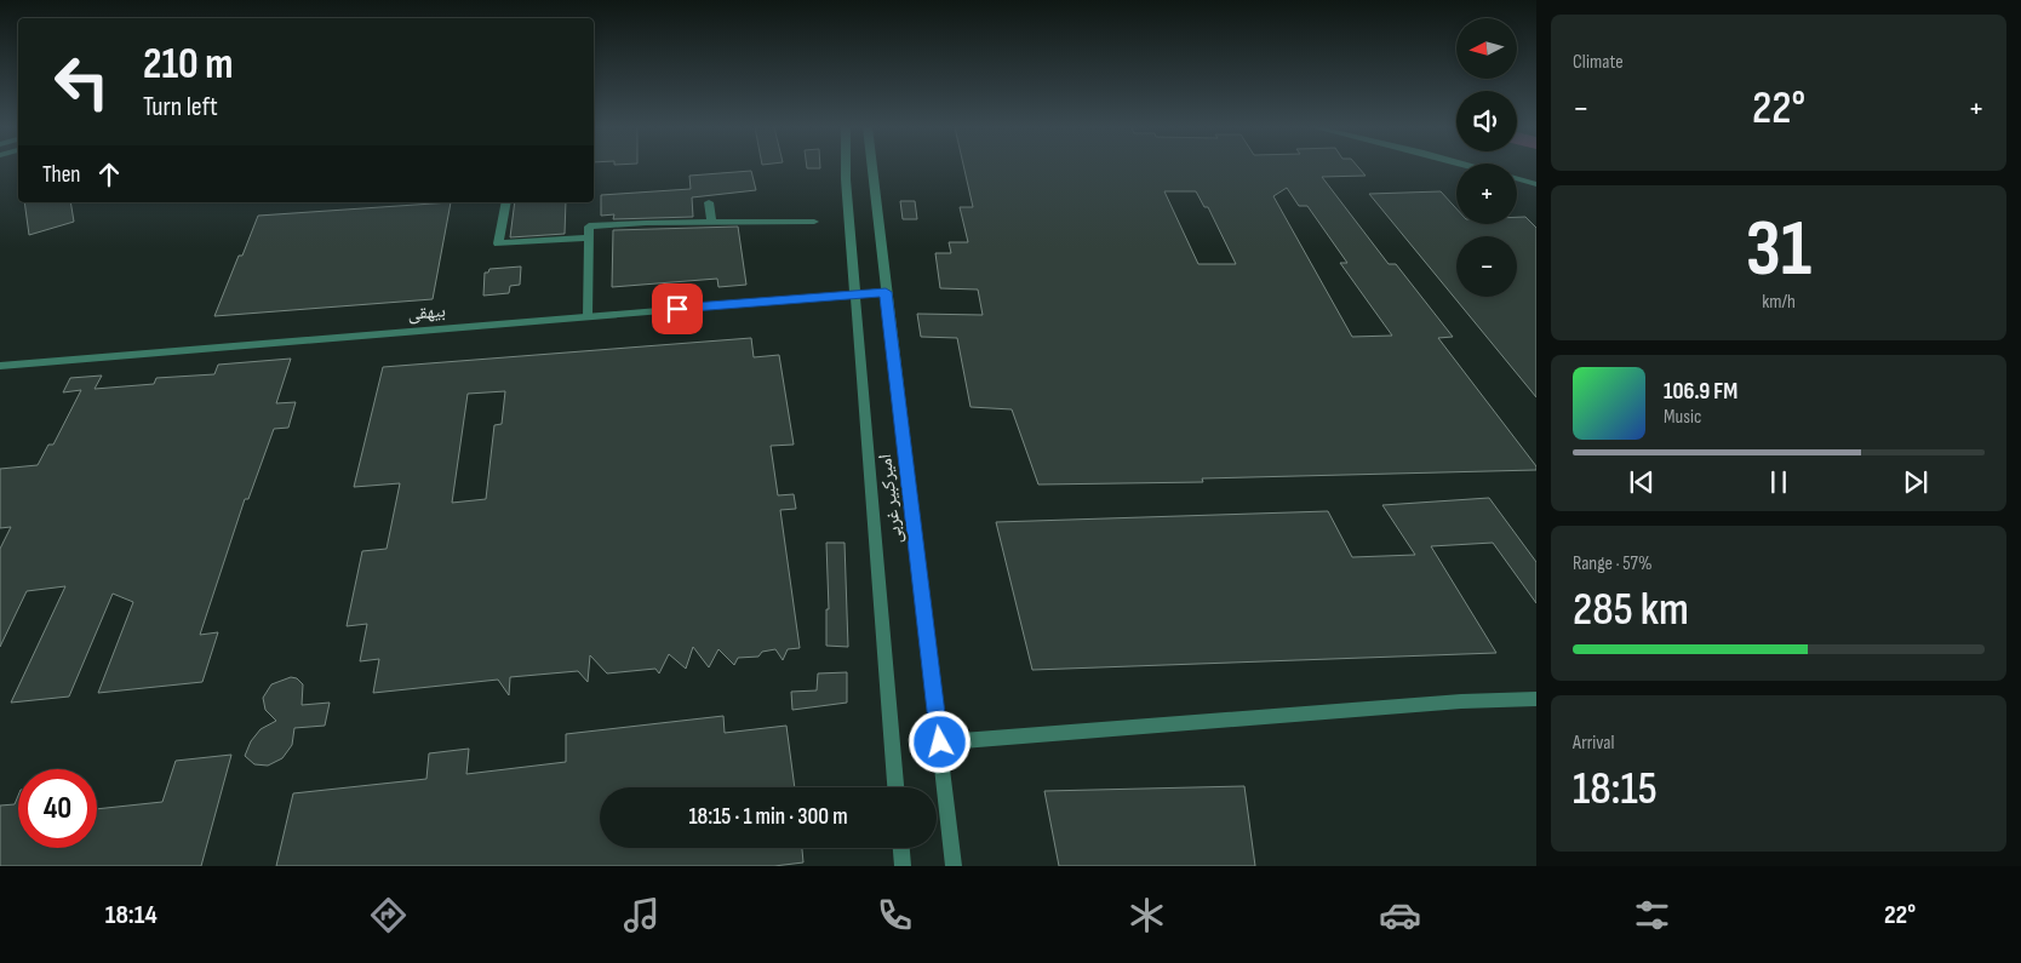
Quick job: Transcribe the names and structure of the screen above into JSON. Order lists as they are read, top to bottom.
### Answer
{
  "streets": {
    "street": ["بیهقی", "امیرکبیر غربی"]
  },
  "crossings": [
    ["بیهقی", "امیرکبیر غربی"]
  ],
  "north": "left",
  "page": {
    "tile": [
      "Climate",
      ["31", "km/h"],
      ["Range · 57%", "285 km"],
      ["Arrival", "18:15"]
    ],
    "map_buttons": ["+", "−"],
    "turn": ["210 m", "Turn left"],
    "heat": ["−", "22°", "+"],
    "then": "Then",
    "song": ["106.9 FM", "Music"],
    "limit": "40",
    "trip": "18:15 · 1 min · 300 m",
    "tabs": ["18:14", "22°"]
  }
}
